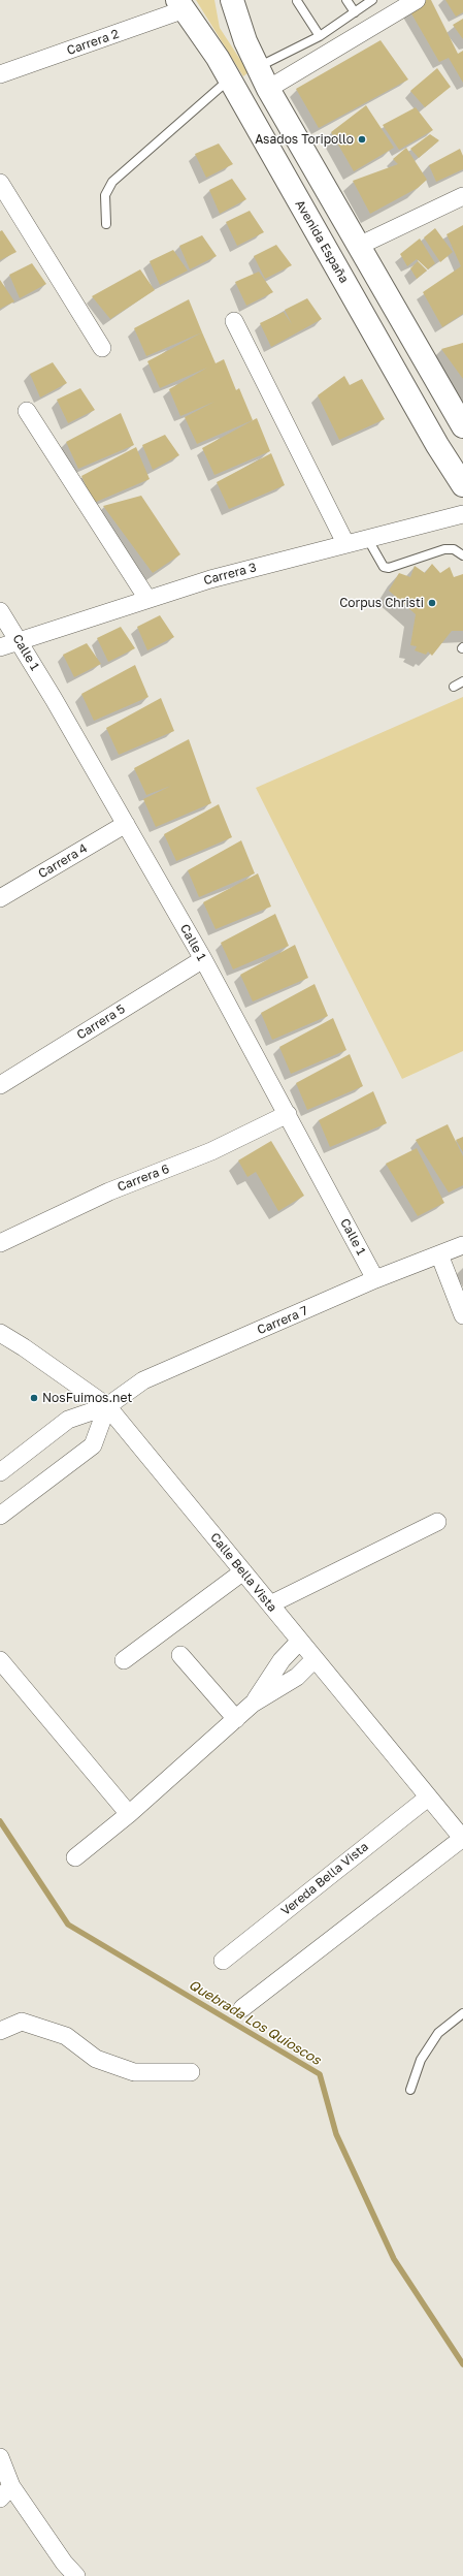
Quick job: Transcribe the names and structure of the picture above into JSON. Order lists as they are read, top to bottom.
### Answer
{
  "streets": {
    "street": [
      "Carrera 2",
      "Avenida España",
      "Carrera 3",
      "Calle 1",
      "Carrera 4",
      "Carrera 5",
      "Carrera 6",
      "Carrera 7",
      "Calle Bella Vista",
      "Vereda Bella Vista"
    ]
  },
  "crossings": [
    ["Carrera 2", "Avenida España"],
    ["Carrera 3", "Calle 1"],
    ["Calle 1", "Carrera 4"],
    ["Calle 1", "Carrera 5"],
    ["Calle 1", "Carrera 6"],
    ["Calle 1", "Carrera 7"],
    ["Carrera 7", "Calle Bella Vista"],
    ["Calle Bella Vista", "Vereda Bella Vista"]
  ],
  "water": ["Quebrada Los Quioscos"],
  "places": ["Asados Toripollo", "Corpus Christi", "NosFuimos.net"]
}
